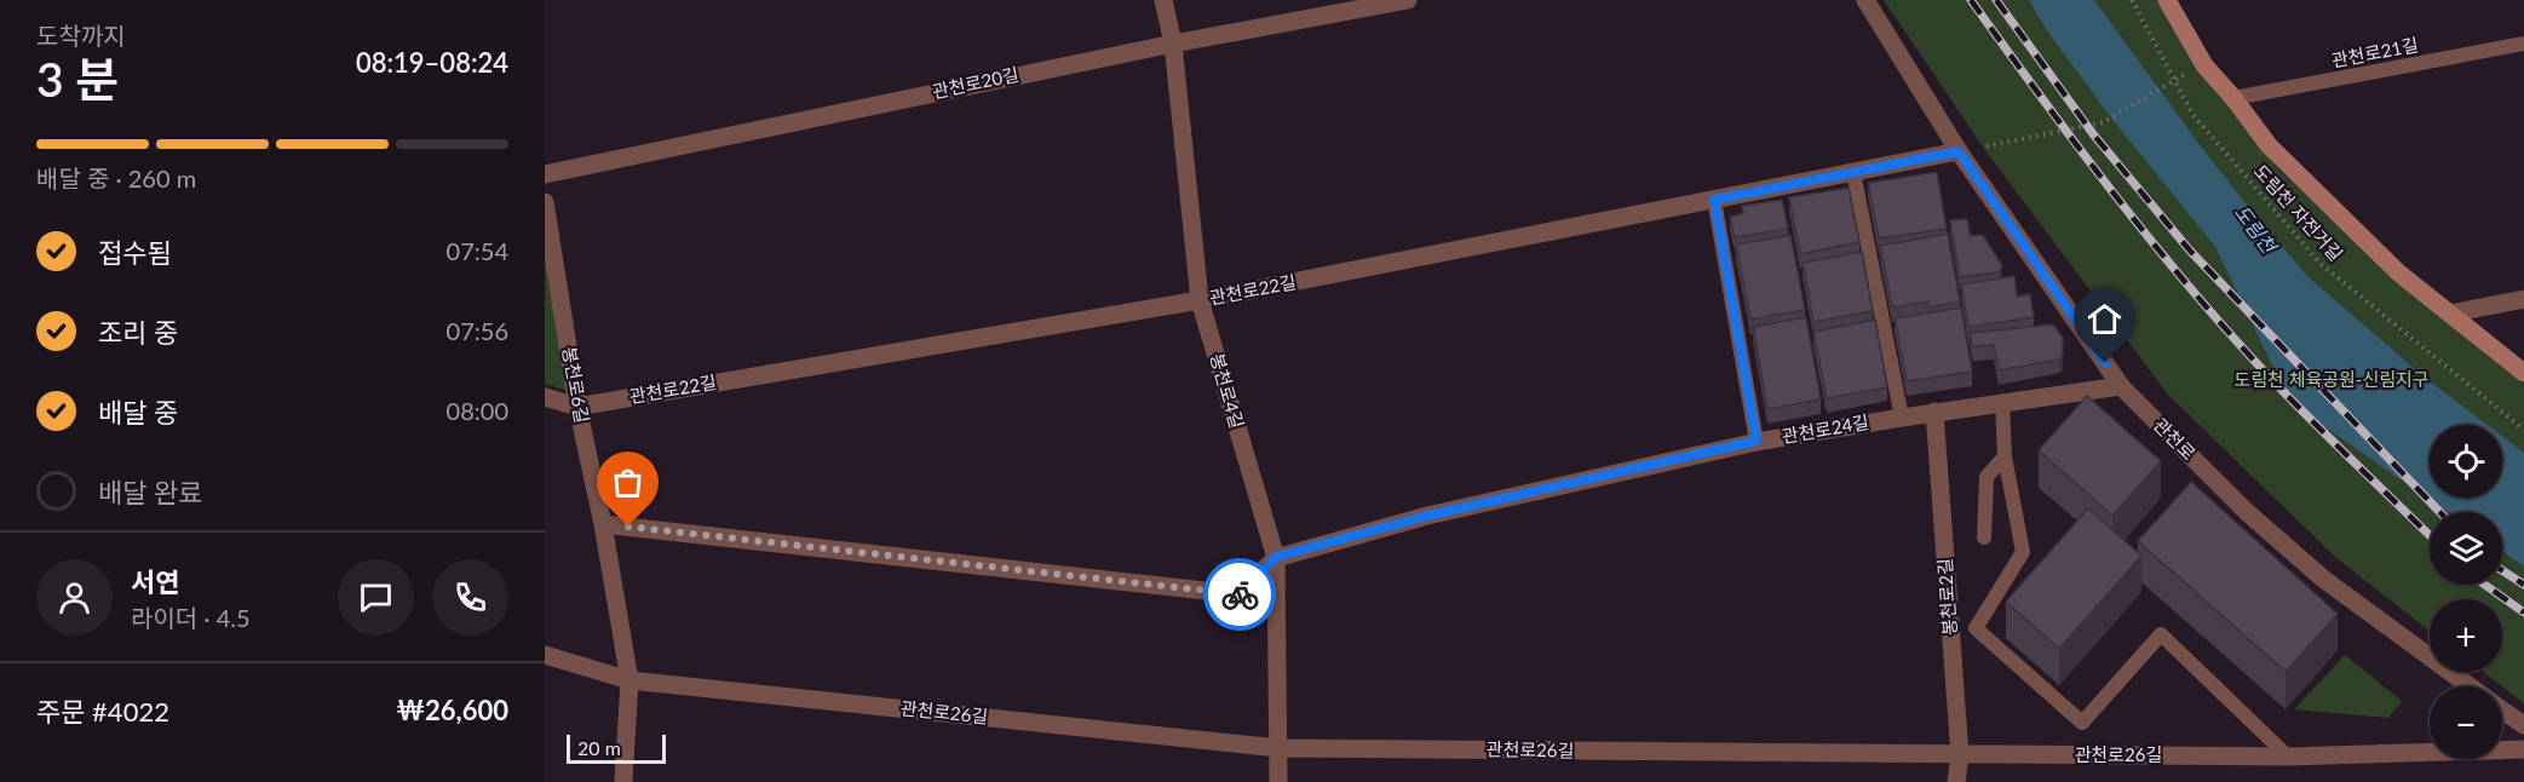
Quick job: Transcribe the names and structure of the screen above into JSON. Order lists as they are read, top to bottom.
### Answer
{
  "streets": {
    "street": [
      "관천로20길",
      "관천로22길",
      "봉천로6길",
      "봉천로4길",
      "관천로24길",
      "관천로",
      "봉천로2길",
      "관천로26길"
    ],
    "lane": ["관천로21길"],
    "path": ["도림천 자전거길"]
  },
  "crossings": [
    ["관천로20길", "봉천로4길"],
    ["관천로22길", "봉천로6길"],
    ["관천로22길", "봉천로4길"],
    ["관천로22길", "관천로"],
    ["봉천로6길", "관천로24길"],
    ["봉천로6길", "관천로26길"],
    ["봉천로4길", "관천로24길"],
    ["봉천로4길", "관천로26길"],
    ["관천로24길", "관천로"],
    ["관천로24길", "봉천로2길"],
    ["봉천로2길", "관천로26길"]
  ],
  "water": ["도림천"],
  "parks": ["도림천 체육공원-신림지구"],
  "scale_bar": "20 m",
  "page": {
    "heading": ["3 분", "도착까지", "08:19–08:24"],
    "panel": [
      "서연",
      "라이더 · 4.5",
      "주문 #4022",
      "₩26,600"
    ],
    "bar": "배달 중 · 260 m",
    "list": [
      ["접수됨", "07:54"],
      ["조리 중", "07:56"],
      ["배달 중", "08:00"],
      "배달 완료"
    ],
    "map_buttons": ["+", "−"],
    "scale": "20 m"
  }
}
